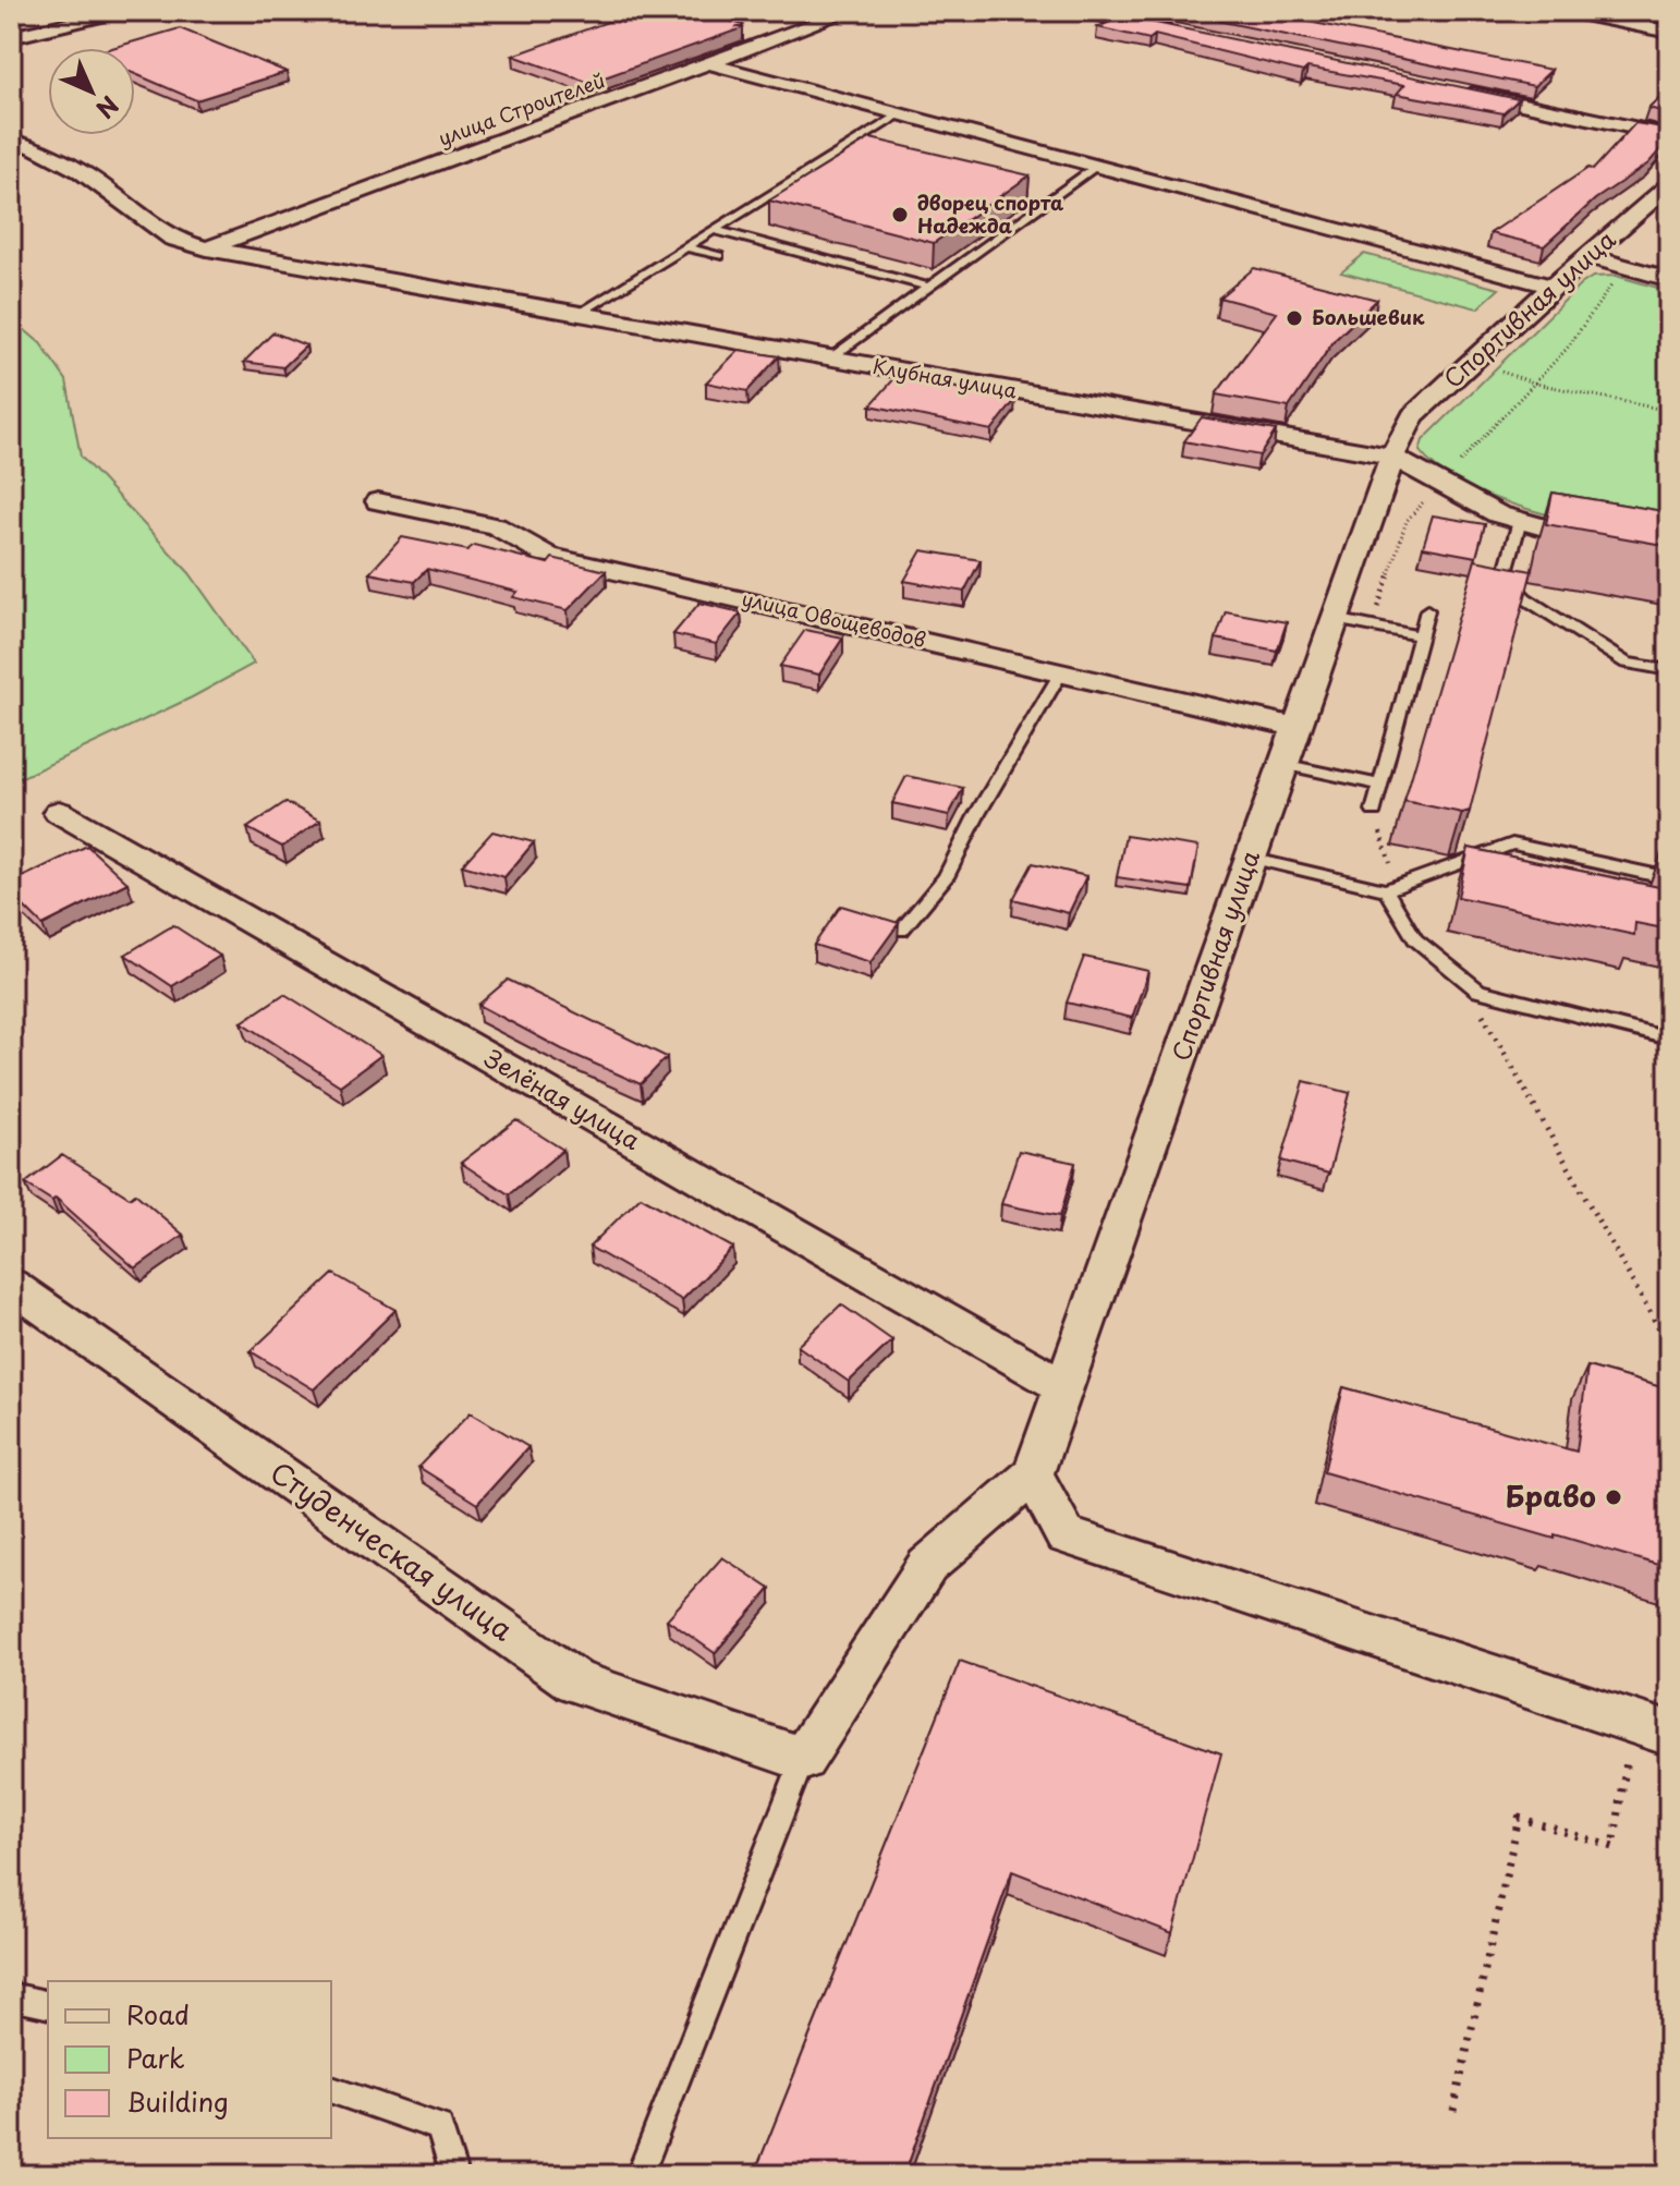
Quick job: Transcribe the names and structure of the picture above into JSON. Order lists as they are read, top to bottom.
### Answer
{
  "streets": {
    "street": [
      "улица Строителей",
      "Спортивная улица",
      "Клубная улица",
      "улица Овощеводов",
      "Зелёная улица",
      "Студенческая улица"
    ]
  },
  "crossings": [
    ["улица Строителей", "Клубная улица"],
    ["Спортивная улица", "Клубная улица"],
    ["Спортивная улица", "улица Овощеводов"],
    ["Спортивная улица", "Зелёная улица"],
    ["Спортивная улица", "Студенческая улица"]
  ],
  "places": ["дворец спорта Надежда", "Большевик", "Браво"],
  "legend": ["Road", "Park", "Building"],
  "north": "bottom right"
}
